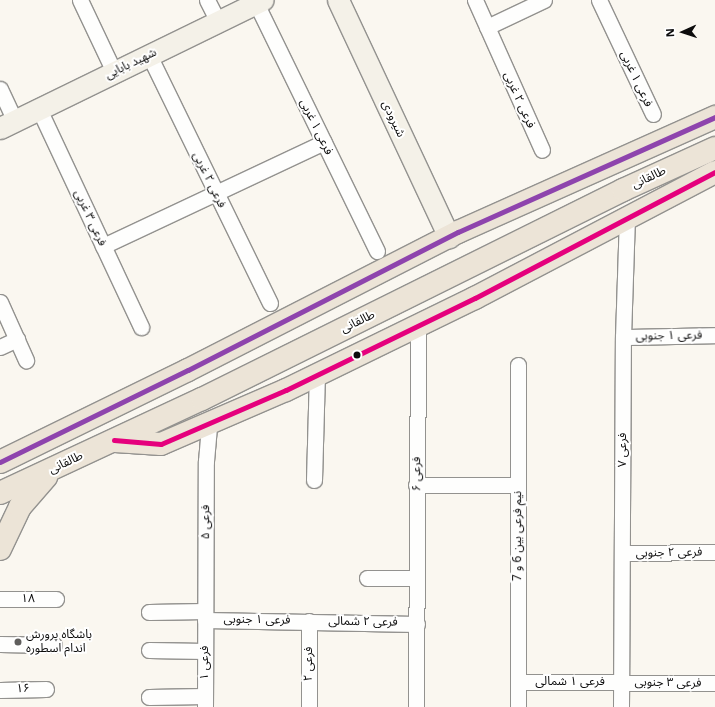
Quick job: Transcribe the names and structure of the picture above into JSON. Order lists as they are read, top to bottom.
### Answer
{
  "streets": {
    "main road": ["طالقانی"],
    "street": [
      "شهید بابایی",
      "فرعی ۱ غربی",
      "فرعی ۲ غربی",
      "شیرودی",
      "فرعی ۳ غربی",
      "فرعی ۱ جنوبی",
      "فرعی ۷",
      "فرعی ۶",
      "فرعی ۵",
      "نیم فرعی بین 6 و 7",
      "فرعی ۲ جنوبی",
      "۱۸",
      "فرعی ۲ شمالی",
      "فرعی ۱",
      "فرعی ۲",
      "فرعی ۱ شمالی",
      "فرعی ۳ جنوبی",
      "۱۶"
    ]
  },
  "crossings": [
    ["شهید بابایی", "فرعی ۱ غربی"],
    ["شهید بابایی", "فرعی ۲ غربی"],
    ["شهید بابایی", "فرعی ۳ غربی"],
    ["فرعی ۱ جنوبی", "فرعی ۷"],
    ["فرعی ۱ جنوبی", "فرعی ۵"],
    ["فرعی ۱ جنوبی", "فرعی ۲ شمالی"],
    ["فرعی ۱ جنوبی", "فرعی ۱"],
    ["فرعی ۱ جنوبی", "فرعی ۲"],
    ["فرعی ۷", "فرعی ۲ جنوبی"],
    ["فرعی ۷", "فرعی ۱ شمالی"],
    ["فرعی ۷", "فرعی ۳ جنوبی"],
    ["فرعی ۶", "فرعی ۲ شمالی"],
    ["فرعی ۵", "فرعی ۱"],
    ["نیم فرعی بین 6 و 7", "فرعی ۱ شمالی"],
    ["فرعی ۲ شمالی", "فرعی ۲"],
    ["فرعی ۱ شمالی", "فرعی ۳ جنوبی"]
  ],
  "places": ["باشگاه پرورش اندام اسطوره"],
  "north": "left"
}
